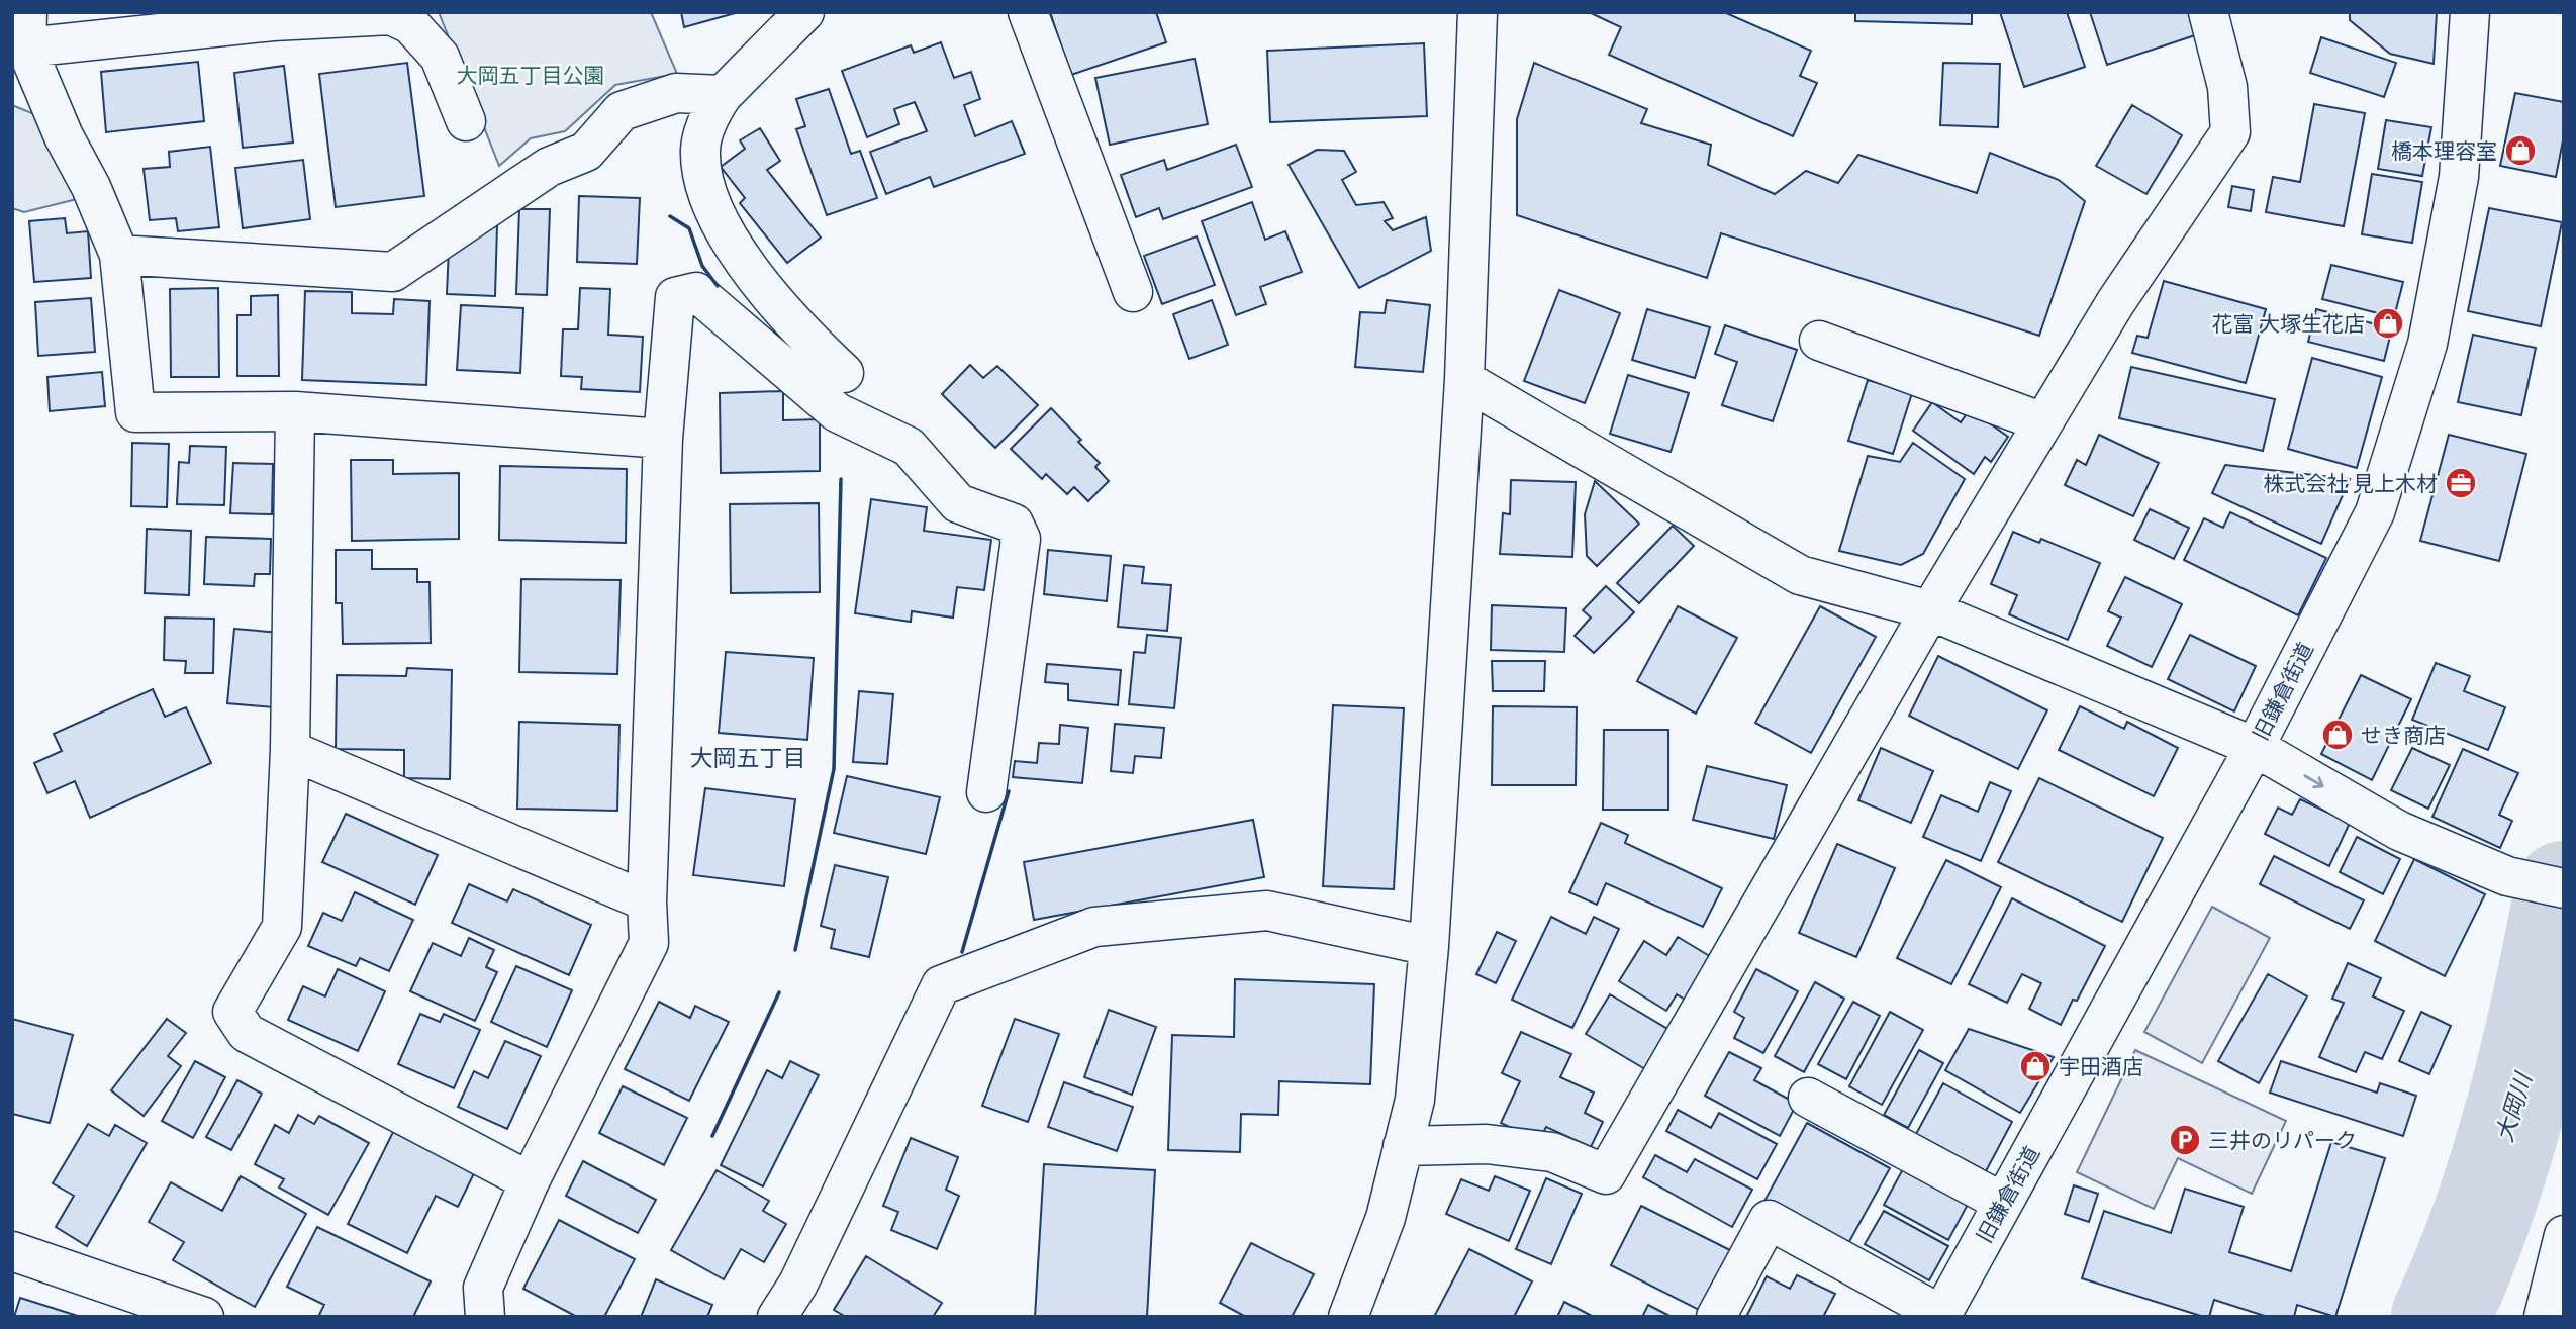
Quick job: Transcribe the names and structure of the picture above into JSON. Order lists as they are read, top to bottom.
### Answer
{
  "streets": {
    "street": ["旧鎌倉街道"]
  },
  "districts": ["大岡五丁目"],
  "water": ["大岡川"],
  "parks": ["大岡五丁目公園"],
  "places": {
    "shop": [
      "橋本理容室",
      "花富 大塚生花店",
      "せき商店",
      "宇田酒店"
    ],
    "office": ["株式会社 見上木材"],
    "parking": ["三井のリパーク"]
  }
}
